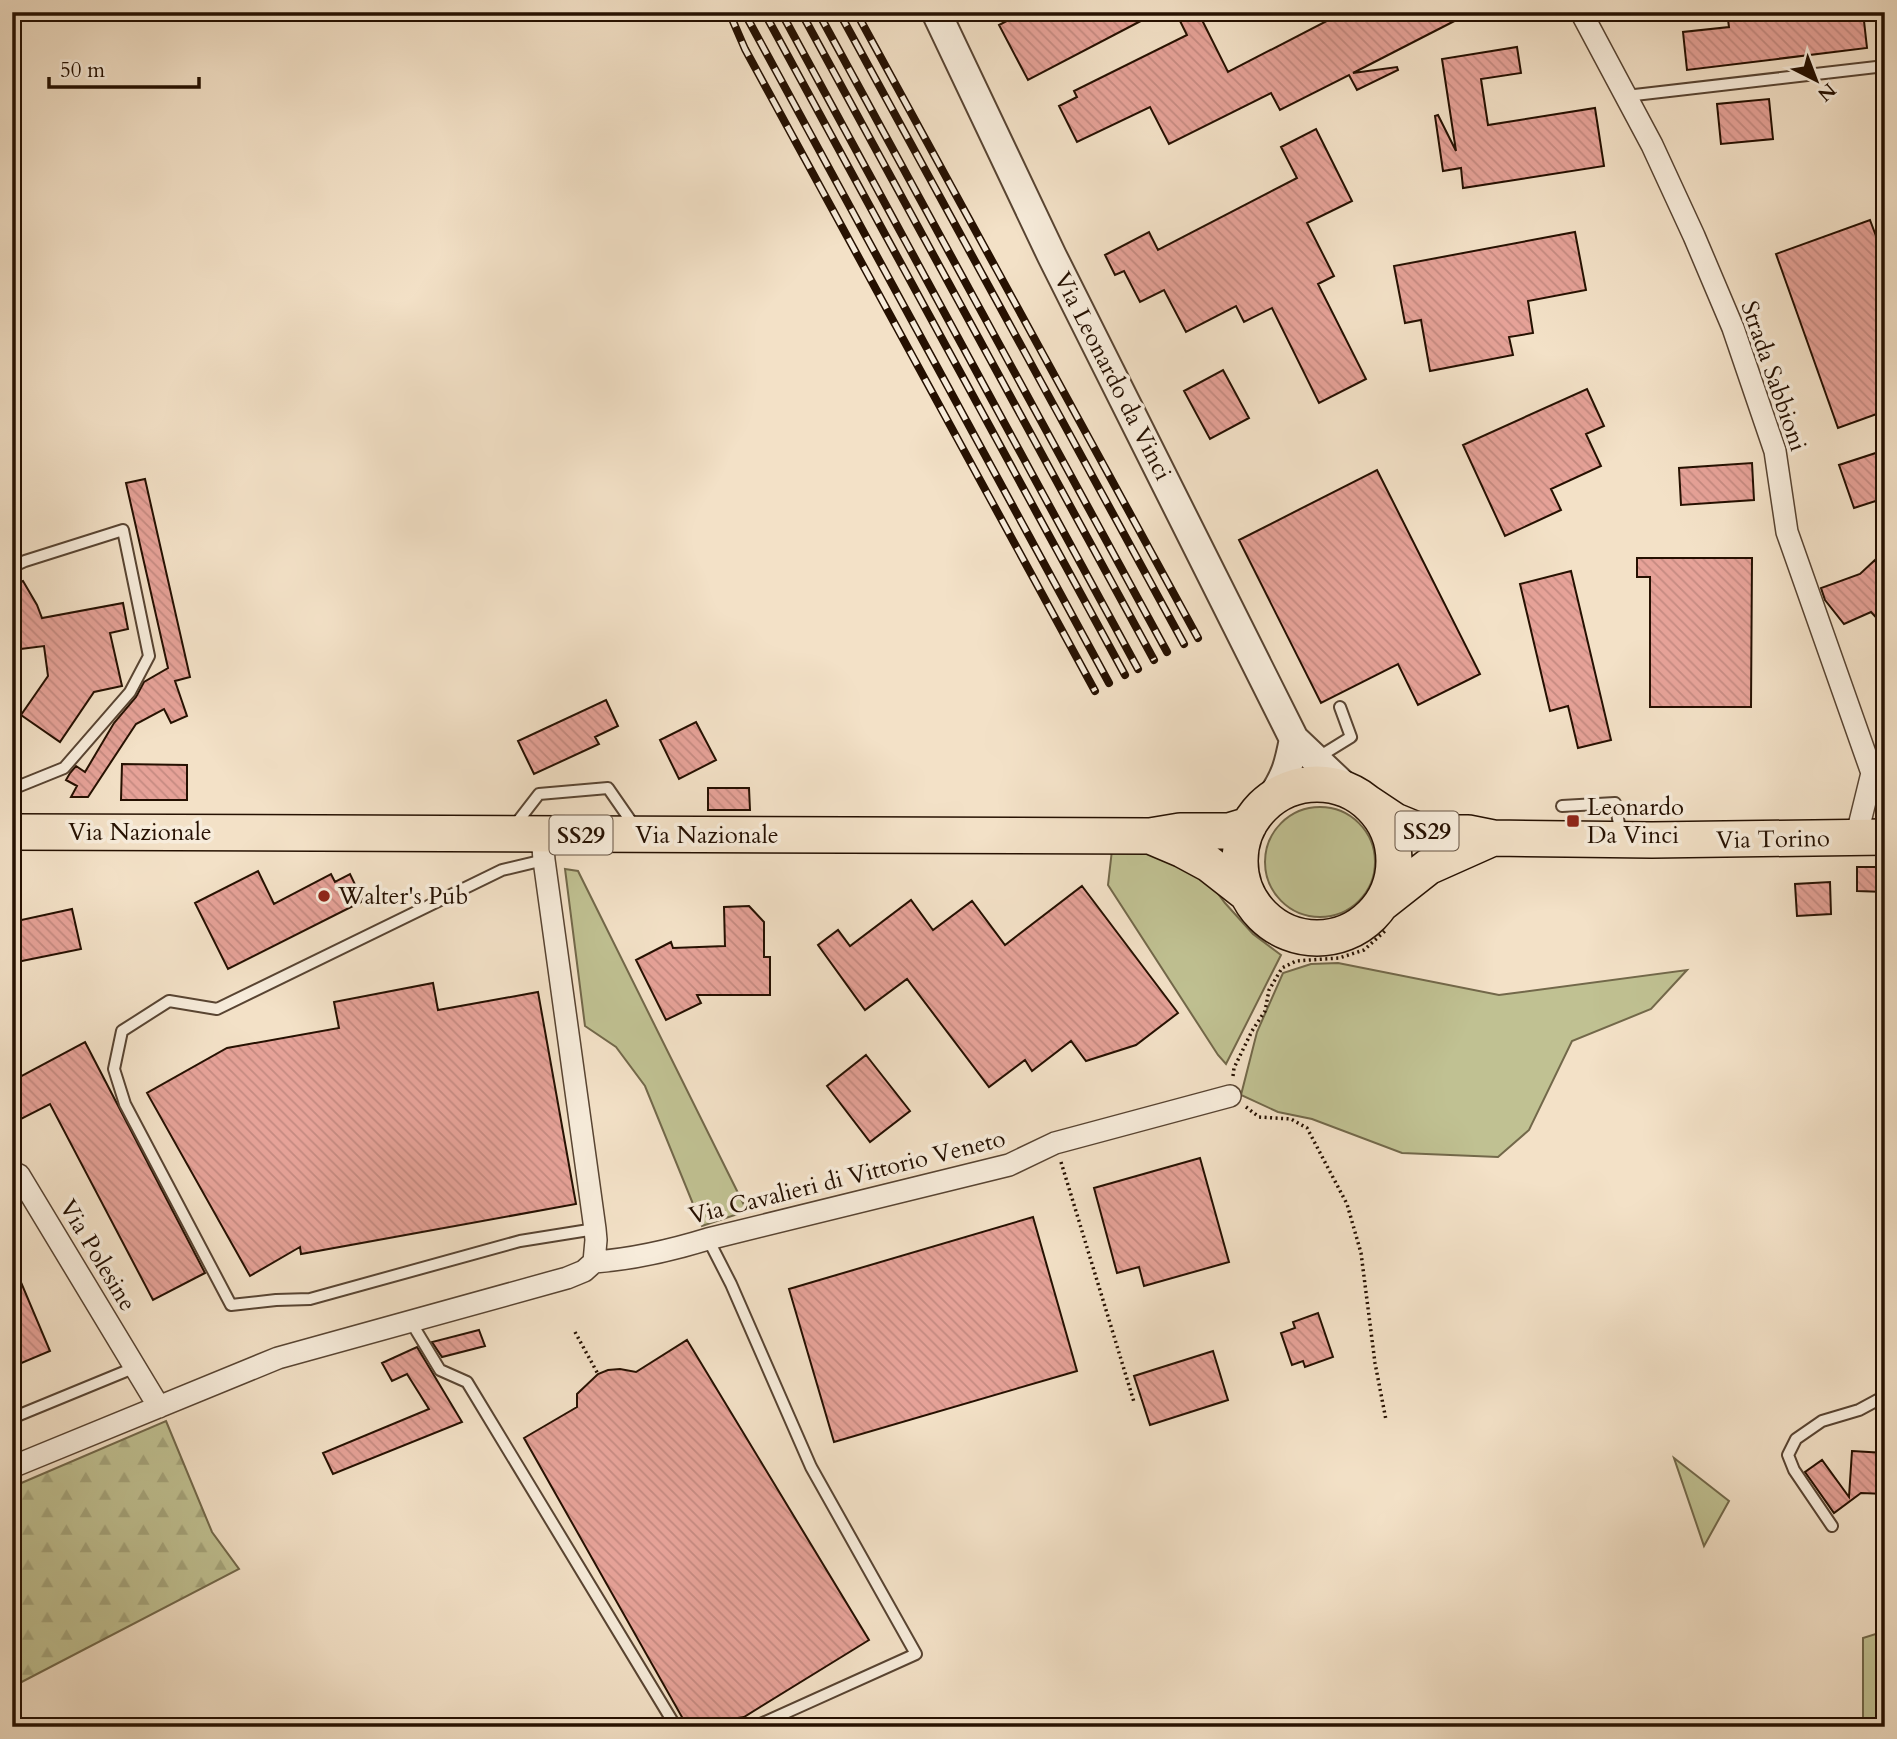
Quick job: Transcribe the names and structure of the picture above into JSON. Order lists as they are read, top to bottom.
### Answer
{
  "streets": {
    "main road": ["SS29", "Via Nazionale", "Via Torino"],
    "street": [
      "Via Leonardo da Vinci",
      "Strada Sabbioni",
      "Via Cavalieri di Vittorio Veneto",
      "Via Polesine"
    ]
  },
  "crossings": [
    ["Via Leonardo da Vinci", "Via Nazionale"],
    ["Via Leonardo da Vinci", "Via Torino"],
    ["Strada Sabbioni", "Via Torino"],
    ["Via Nazionale", "Via Torino"],
    ["Via Cavalieri di Vittorio Veneto", "Via Polesine"]
  ],
  "places": {
    "transit": ["Leonardo Da Vinci"],
    "other": ["Walter's Pub"]
  },
  "scale_bar": "50 m",
  "north": "bottom right"
}
